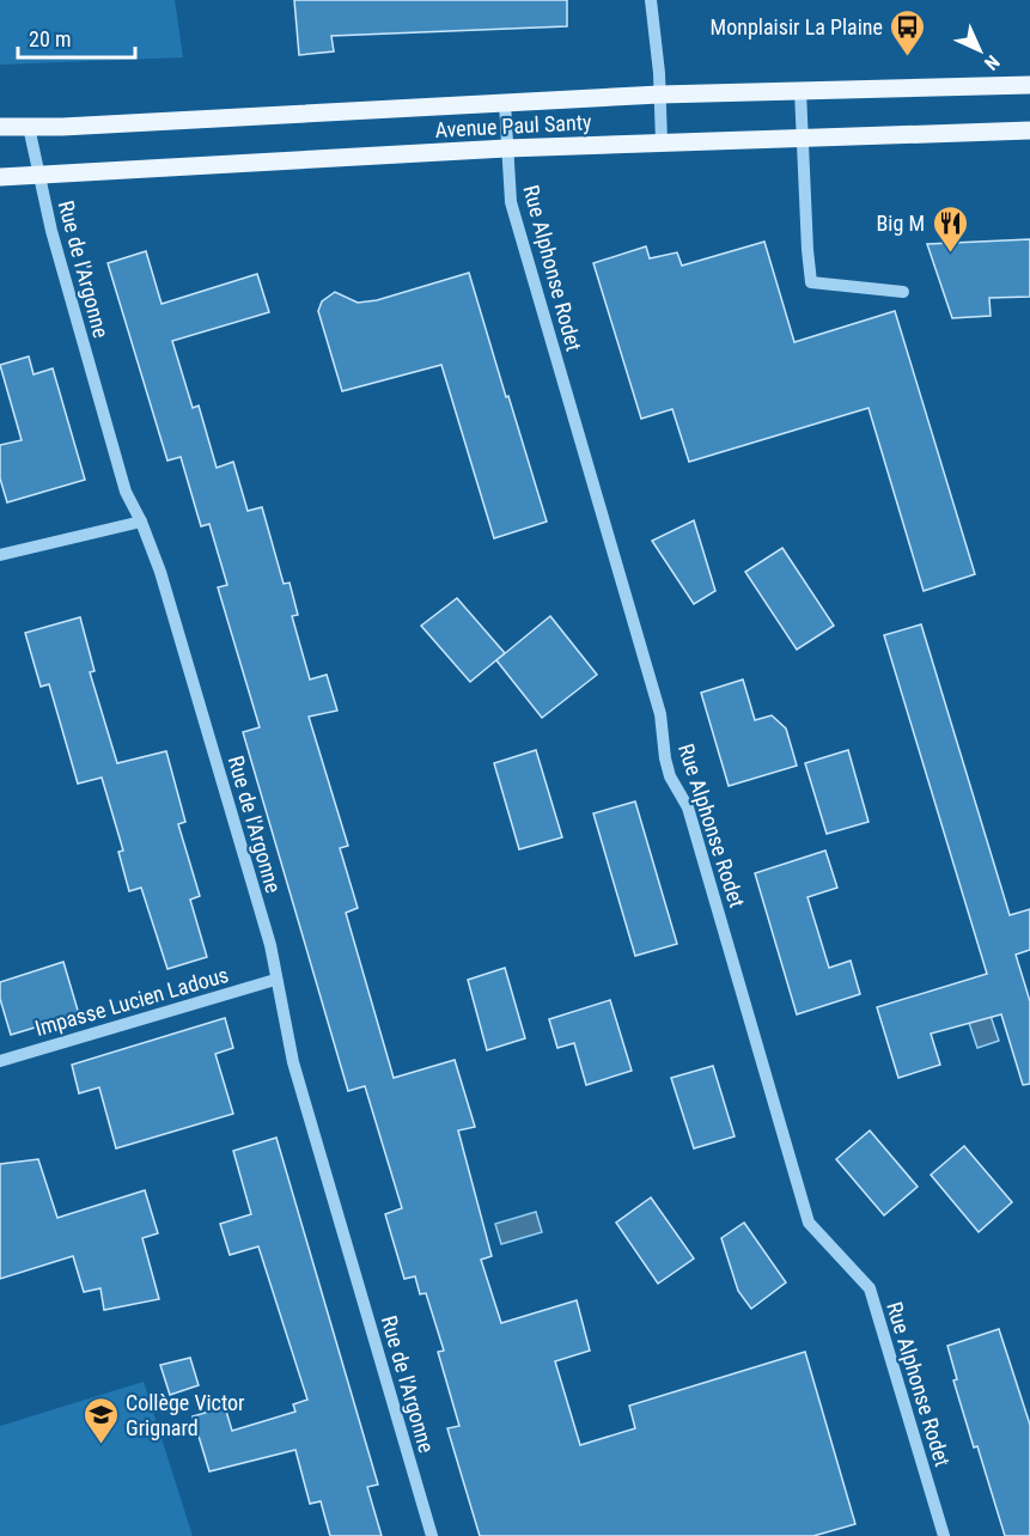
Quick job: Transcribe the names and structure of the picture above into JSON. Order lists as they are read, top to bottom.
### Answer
{
  "streets": {
    "main road": ["Avenue Paul Santy"],
    "street": ["Rue Alphonse Rodet", "Rue de l'Argonne", "Impasse Lucien Ladous"]
  },
  "crossings": [
    ["Avenue Paul Santy", "Rue Alphonse Rodet"],
    ["Avenue Paul Santy", "Rue de l'Argonne"],
    ["Rue de l'Argonne", "Impasse Lucien Ladous"]
  ],
  "places": {
    "bus stop": ["Monplaisir La Plaine"],
    "restaurant": ["Big M"],
    "school or university": ["Collège Victor Grignard"]
  },
  "scale_bar": "20 m",
  "north": "bottom right"
}
